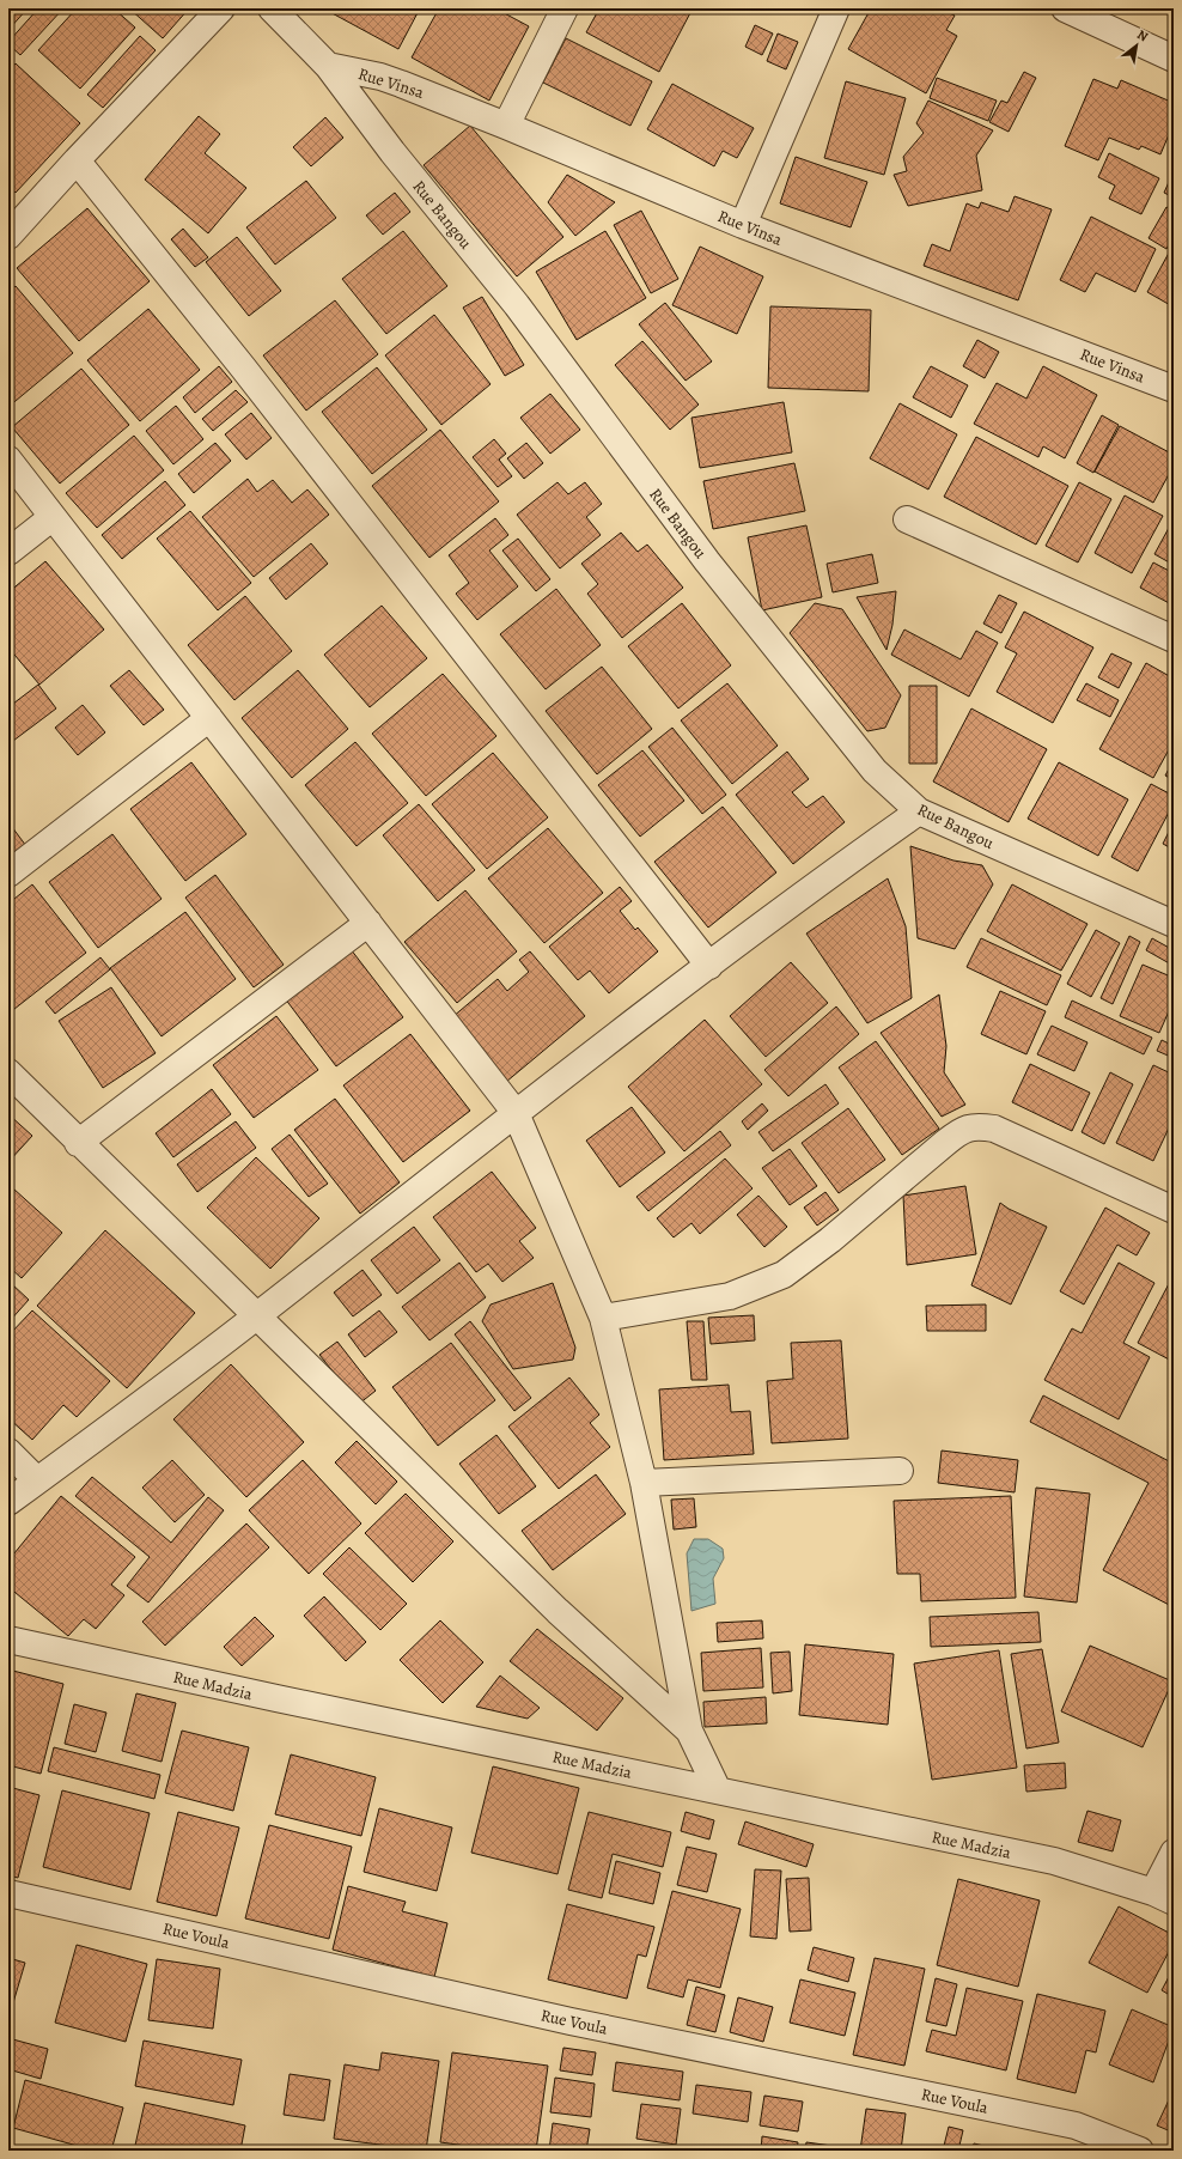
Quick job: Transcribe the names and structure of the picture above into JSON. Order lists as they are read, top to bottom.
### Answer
{
  "streets": {
    "street": [
      "Rue Vinsa",
      "Rue Bangou",
      "Rue Madzia",
      "Rue Voula"
    ]
  },
  "crossings": [
    ["Rue Vinsa", "Rue Bangou"]
  ],
  "north": "top right"
}
